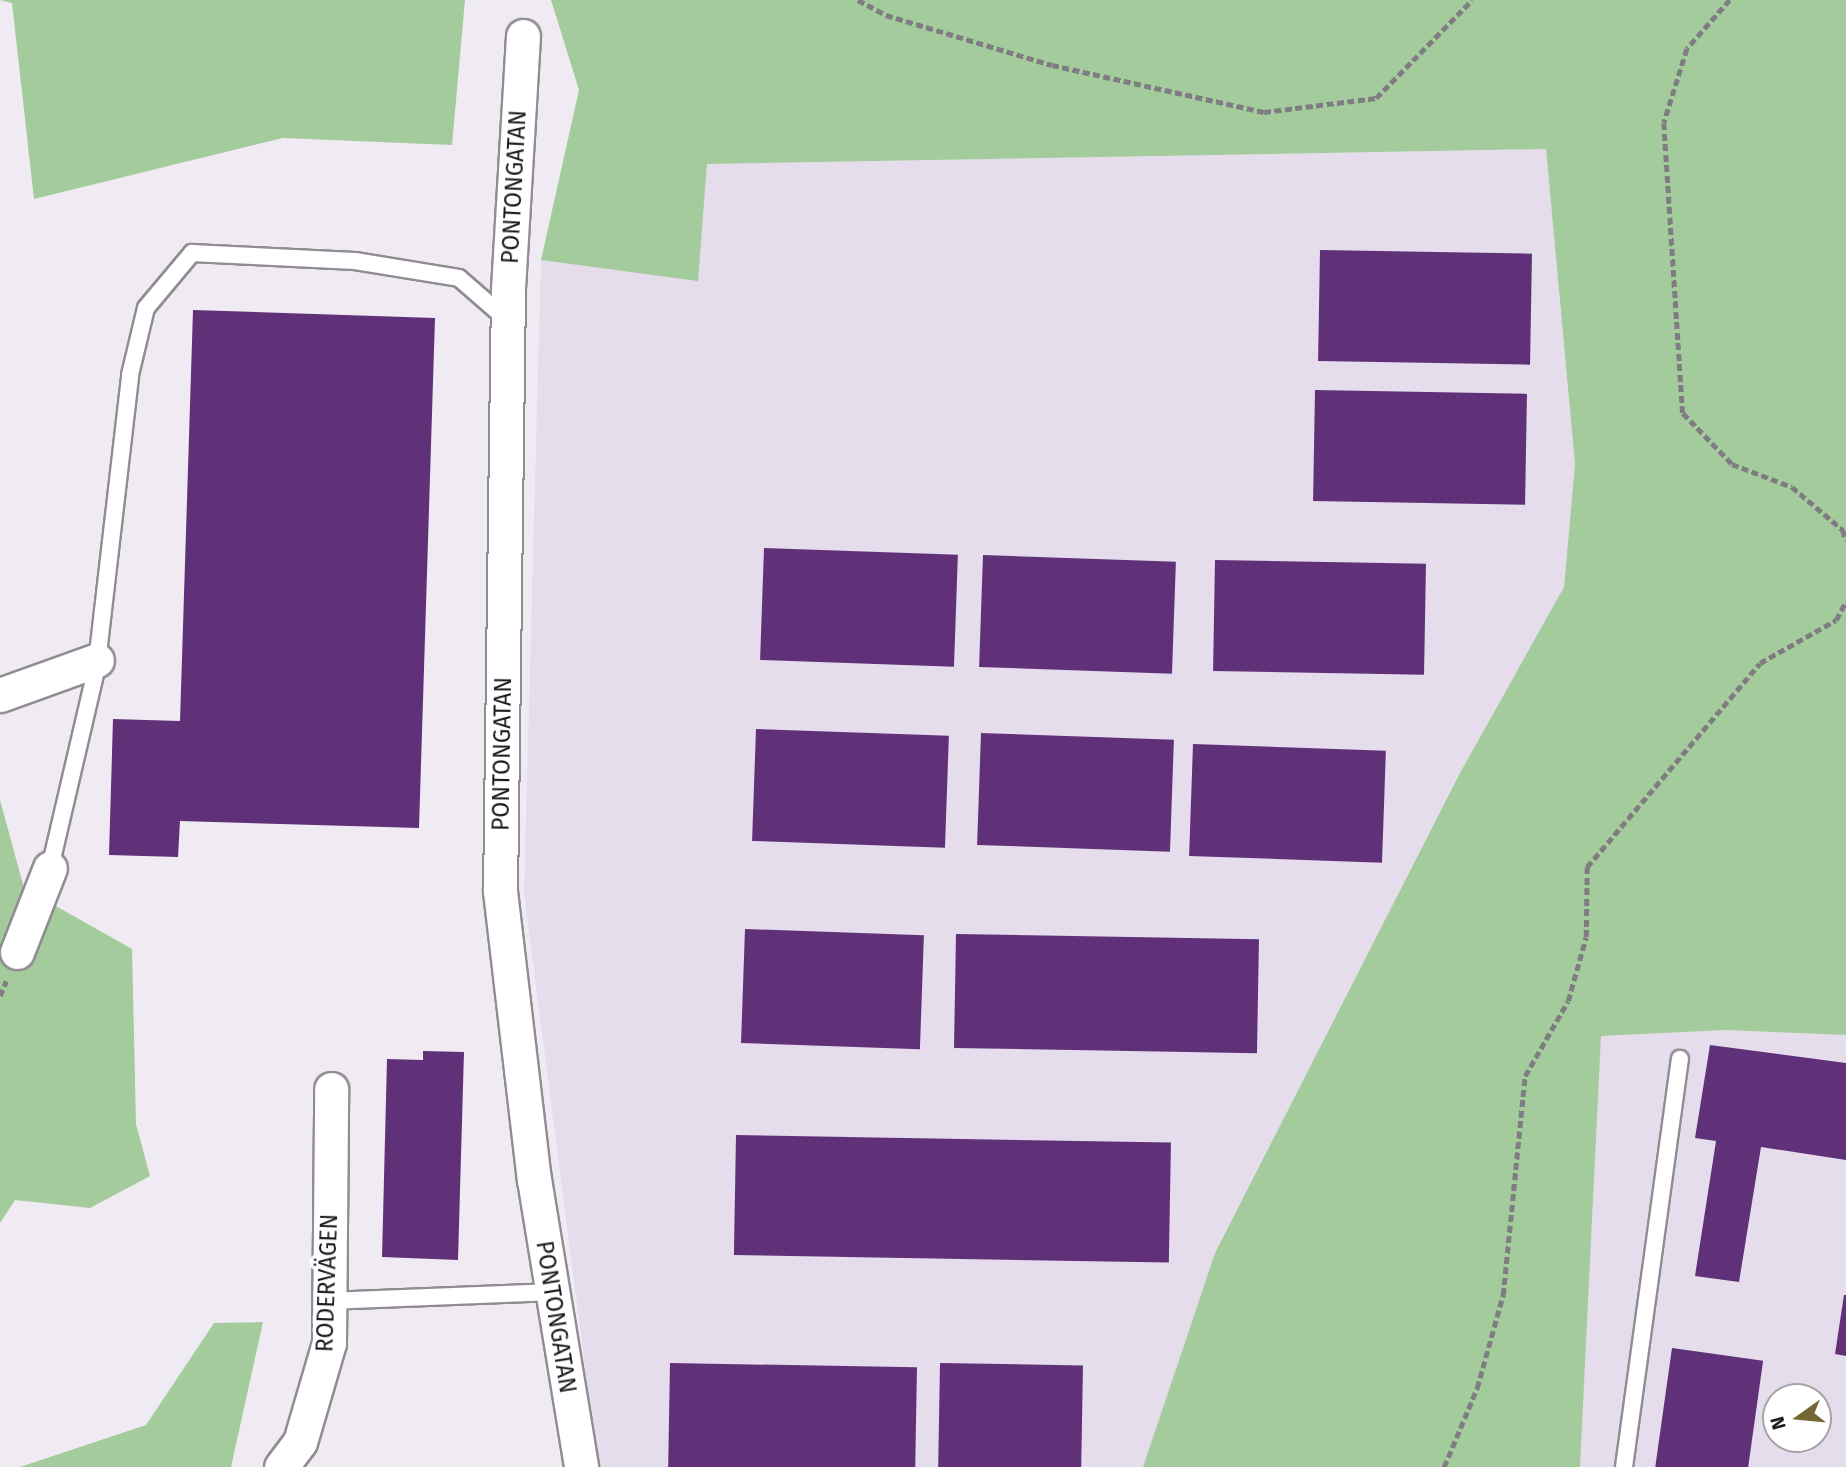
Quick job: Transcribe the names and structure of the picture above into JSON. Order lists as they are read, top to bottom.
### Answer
{
  "streets": {
    "street": ["PONTONGATAN", "RODERVÄGEN"]
  },
  "north": "left"
}
